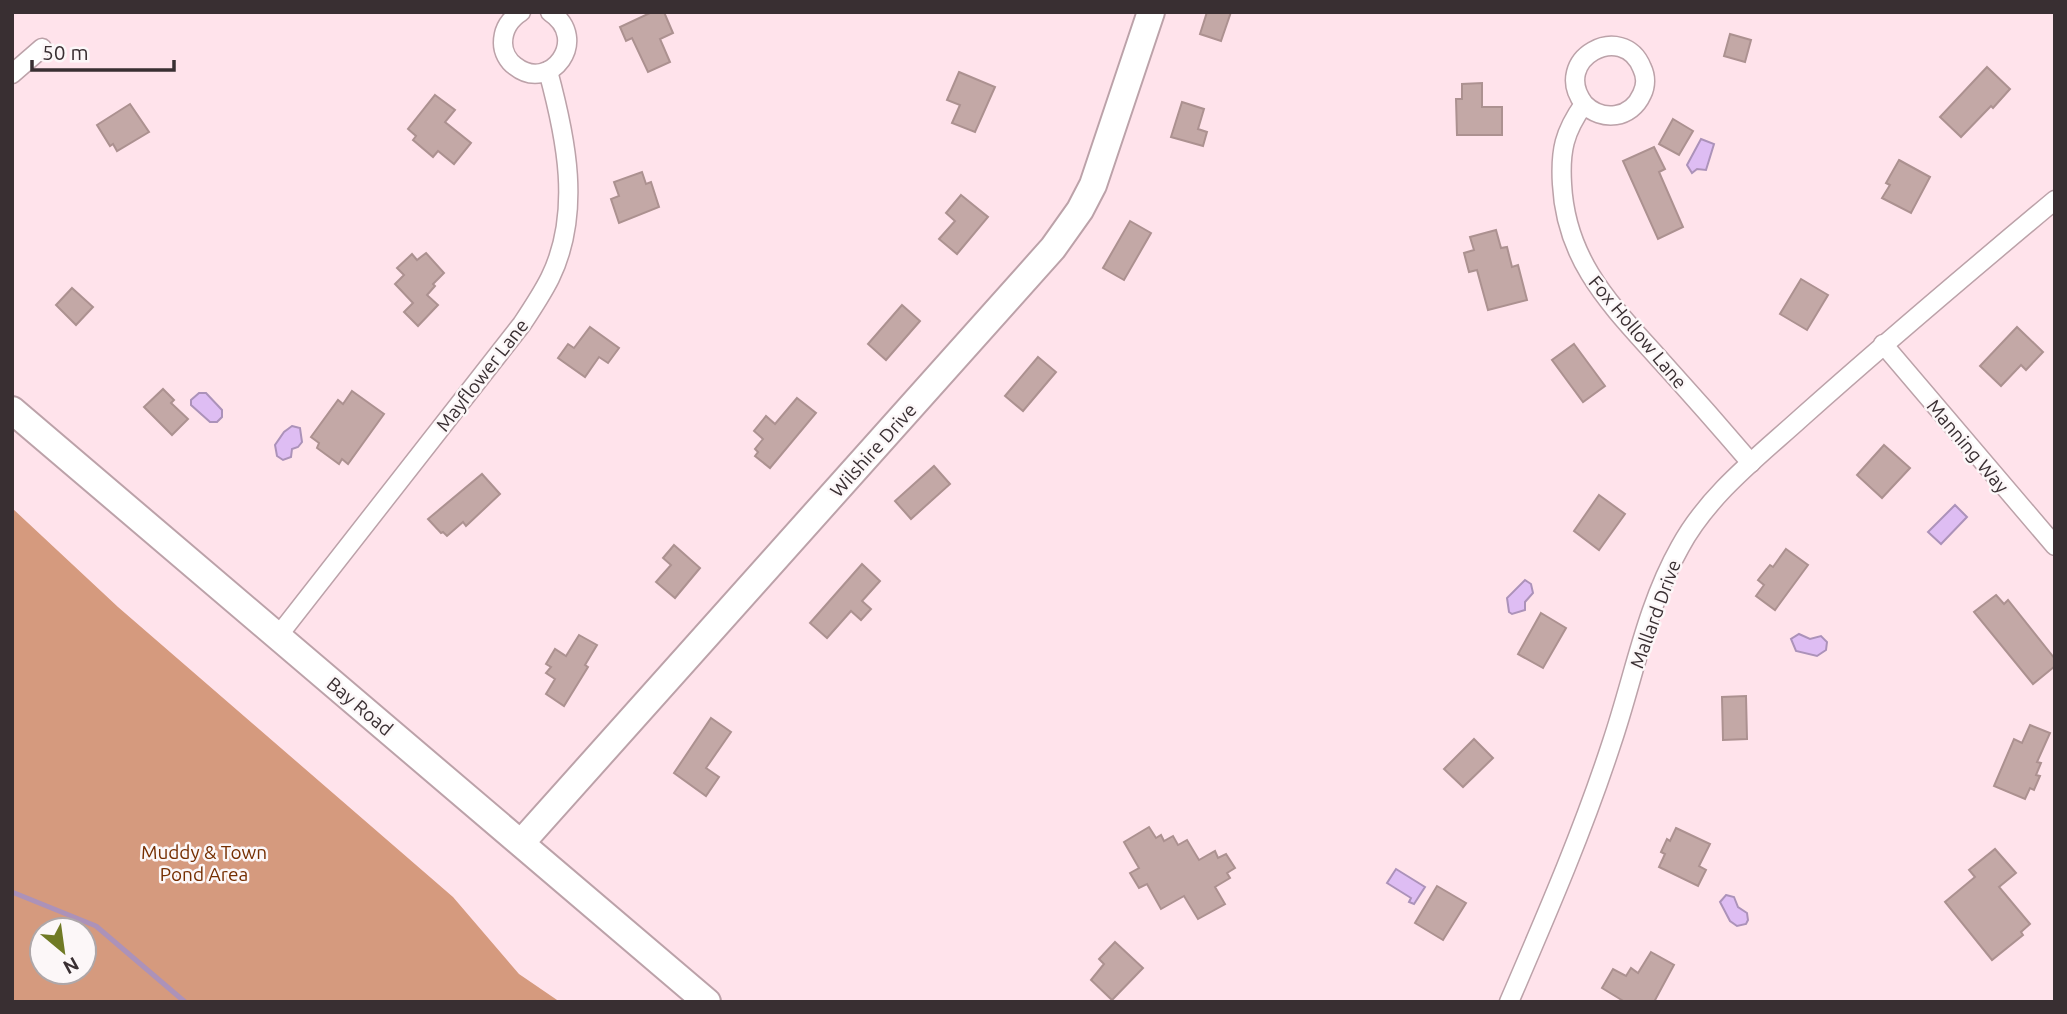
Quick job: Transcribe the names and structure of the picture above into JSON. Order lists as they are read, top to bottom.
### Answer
{
  "streets": {
    "street": [
      "Fox Hollow Lane",
      "Mayflower Lane",
      "Manning Way",
      "Wilshire Drive",
      "Mallard Drive",
      "Bay Road"
    ]
  },
  "crossings": [
    ["Fox Hollow Lane", "Mallard Drive"],
    ["Mayflower Lane", "Bay Road"],
    ["Manning Way", "Mallard Drive"],
    ["Wilshire Drive", "Bay Road"]
  ],
  "parks": ["Muddy & Town Pond Area"],
  "scale_bar": "50 m",
  "north": "bottom right"
}
